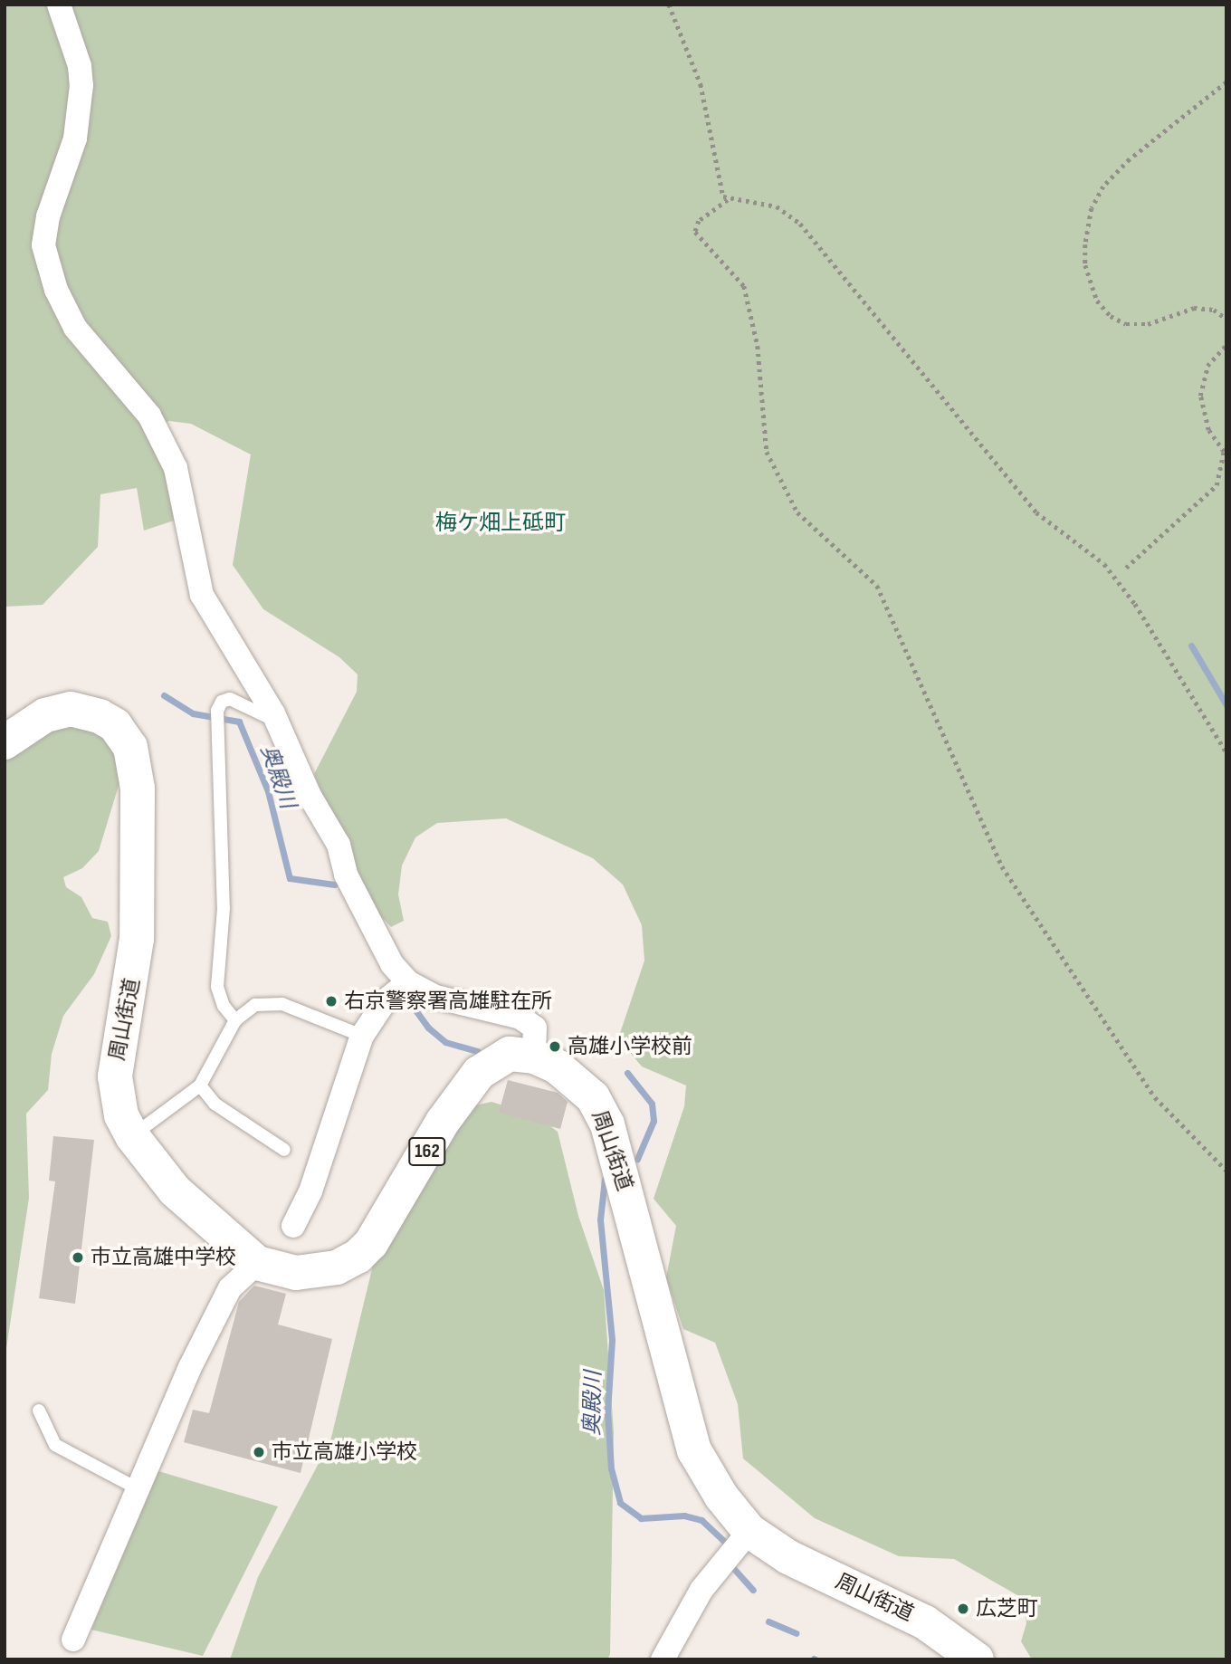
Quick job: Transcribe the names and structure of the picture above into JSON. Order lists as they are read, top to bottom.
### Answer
{
  "streets": {
    "highway": ["周山街道", "162"]
  },
  "districts": ["梅ケ畑上砥町"],
  "water": ["奥殿川"],
  "places": [
    "右京警察署高雄駐在所",
    "高雄小学校前",
    "市立高雄中学校",
    "市立高雄小学校",
    "広芝町"
  ]
}
